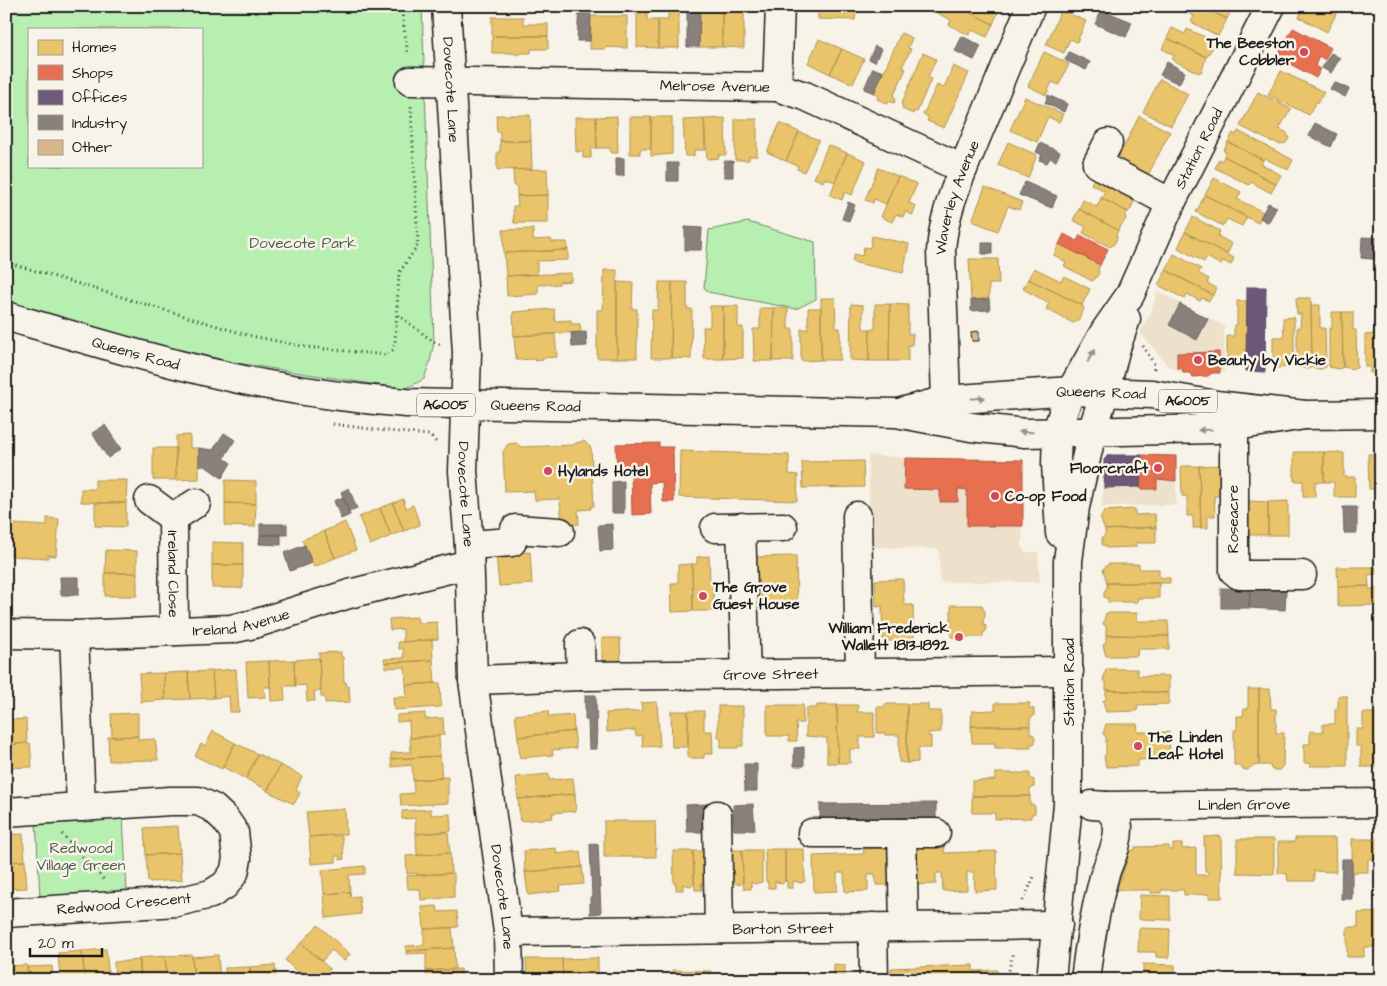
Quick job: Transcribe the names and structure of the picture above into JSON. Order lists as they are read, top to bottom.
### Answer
{
  "streets": {
    "street": [
      "Melrose Avenue",
      "Dovecote Lane",
      "Station Road",
      "Waverley Avenue",
      "Queens Road",
      "A6005",
      "Roseacre",
      "Ireland Close",
      "Ireland Avenue",
      "Grove Street",
      "Linden Grove",
      "Redwood Crescent",
      "Barton Street"
    ]
  },
  "crossings": [
    ["Melrose Avenue", "Dovecote Lane"],
    ["Melrose Avenue", "Waverley Avenue"],
    ["Dovecote Lane", "Queens Road"],
    ["Dovecote Lane", "Ireland Avenue"],
    ["Dovecote Lane", "Grove Street"],
    ["Dovecote Lane", "Barton Street"],
    ["Station Road", "Queens Road"],
    ["Station Road", "Grove Street"],
    ["Station Road", "Barton Street"],
    ["Waverley Avenue", "Queens Road"],
    ["Queens Road", "Roseacre"],
    ["Ireland Close", "Ireland Avenue"]
  ],
  "parks": ["Dovecote Park", "Redwood Village Green"],
  "places": [
    "The Beeston Cobbler",
    "Beauty by Vickie",
    "Floorcraft",
    "Hylands Hotel",
    "Co-op Food",
    "The Grove Guest House",
    "William Frederick Wallett 1813-1892",
    "The Linden Leaf Hotel"
  ],
  "legend": [
    "Homes",
    "Shops",
    "Offices",
    "Industry",
    "Other"
  ],
  "scale_bar": "20 m"
}
